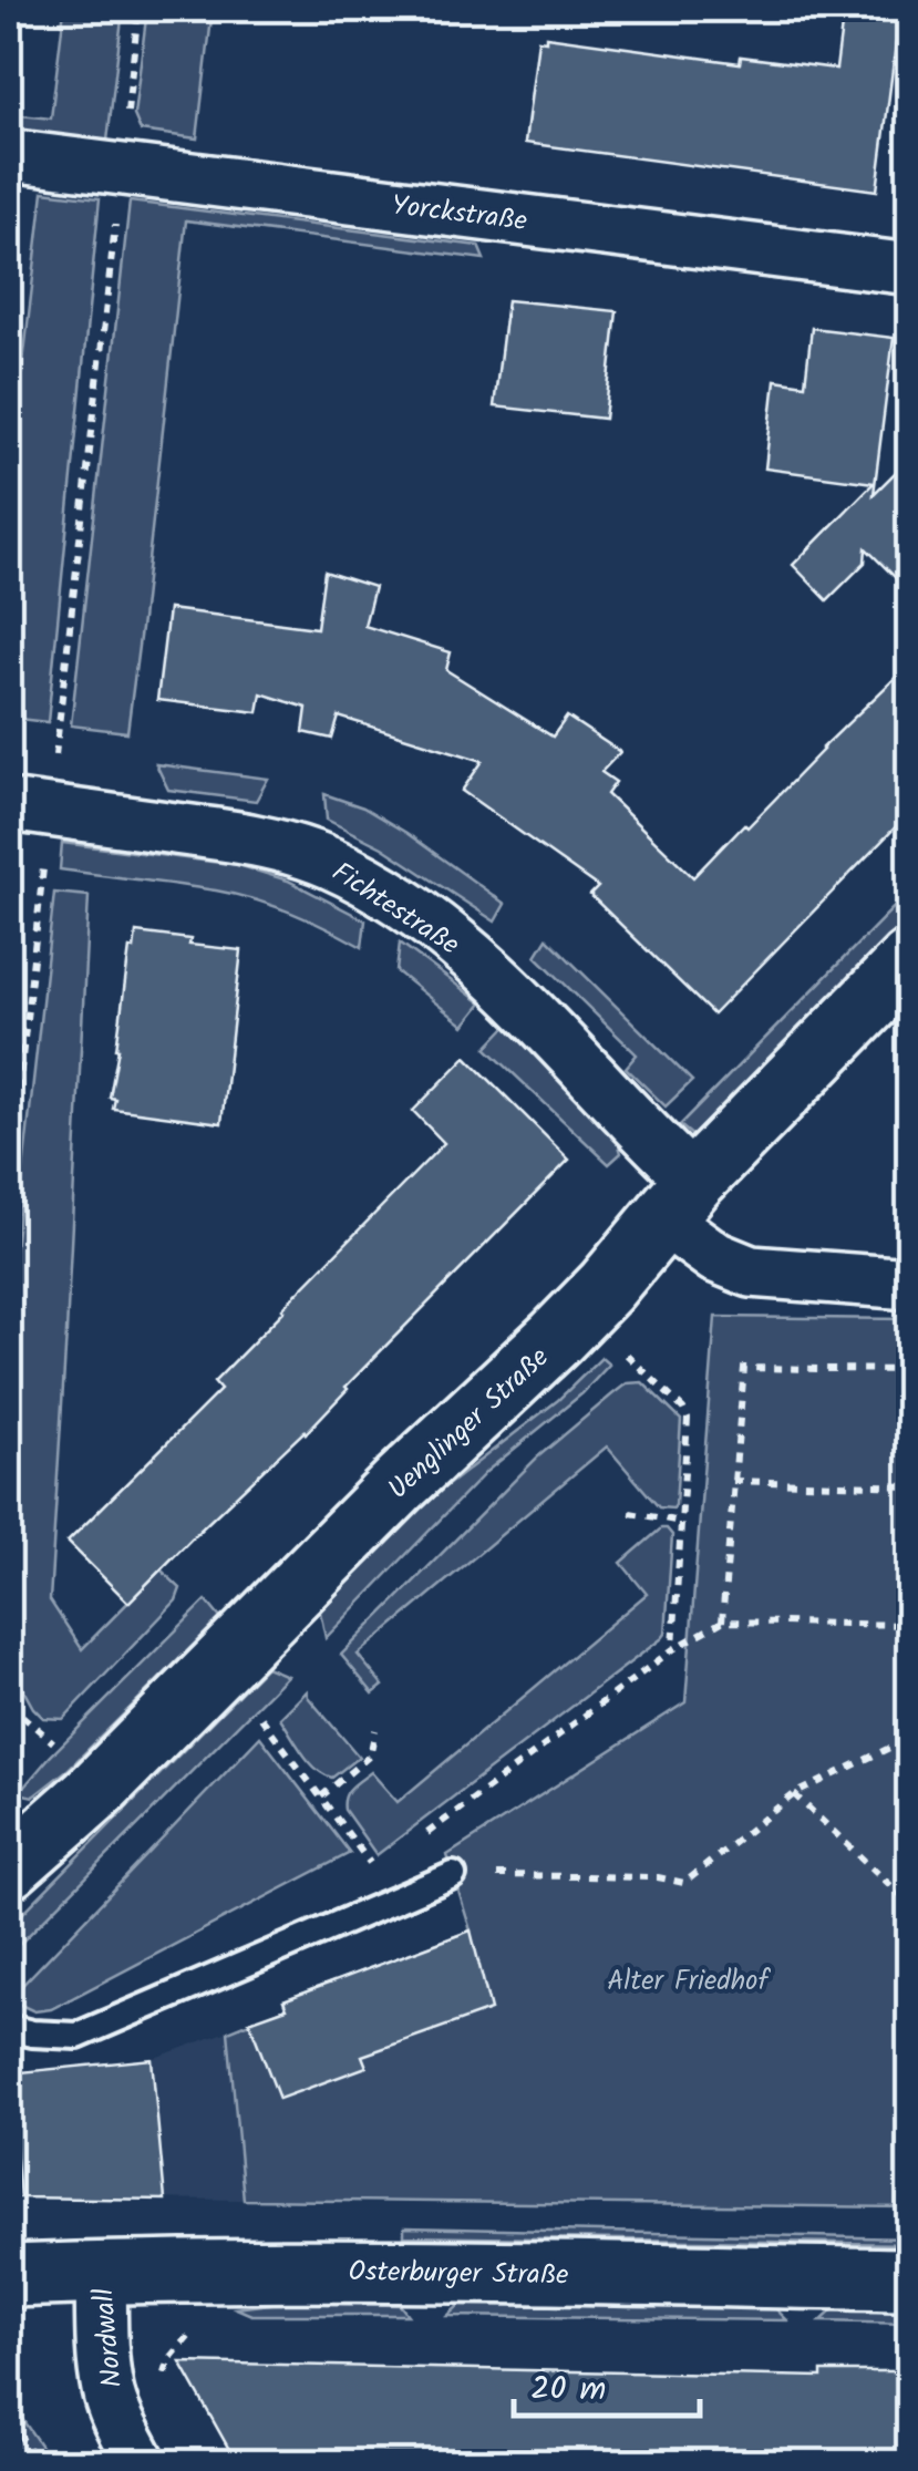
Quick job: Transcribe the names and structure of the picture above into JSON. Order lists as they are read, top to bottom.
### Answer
{
  "streets": {
    "main road": ["Uenglinger Straße", "Osterburger Straße"],
    "street": ["Yorckstraße", "Fichtestraße", "Nordwall"]
  },
  "crossings": [
    ["Fichtestraße", "Uenglinger Straße"],
    ["Osterburger Straße", "Nordwall"]
  ],
  "parks": ["Alter Friedhof"],
  "scale_bar": "20 m"
}
